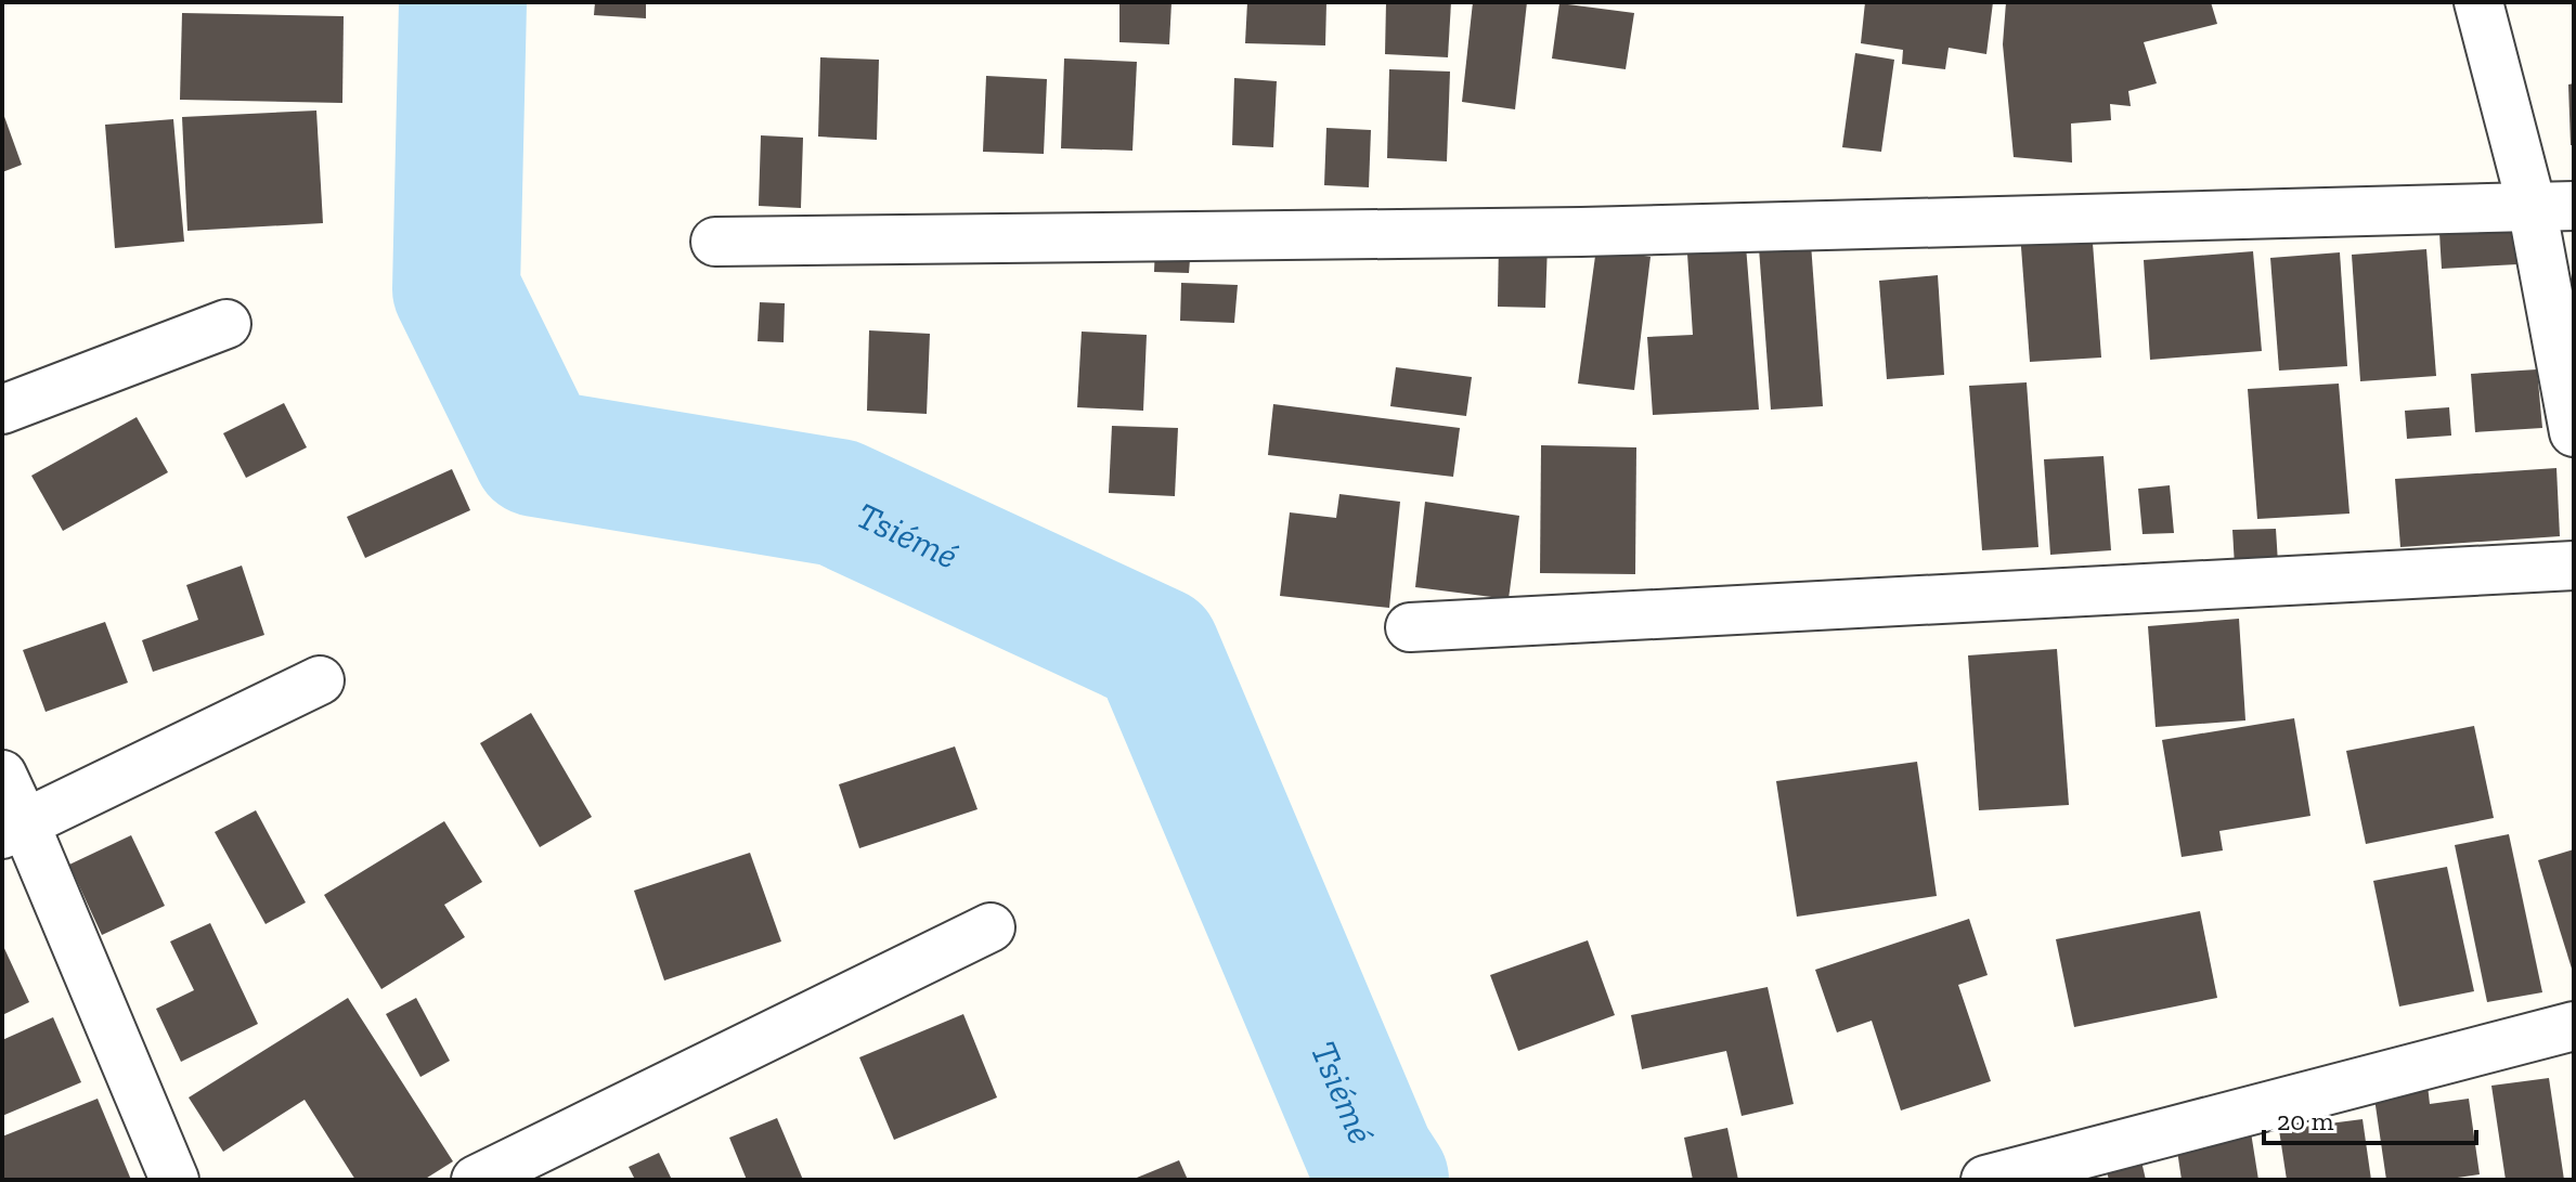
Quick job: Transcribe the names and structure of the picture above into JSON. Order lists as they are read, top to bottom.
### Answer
{
  "water": ["Tsiémé"],
  "scale_bar": "20 m"
}
